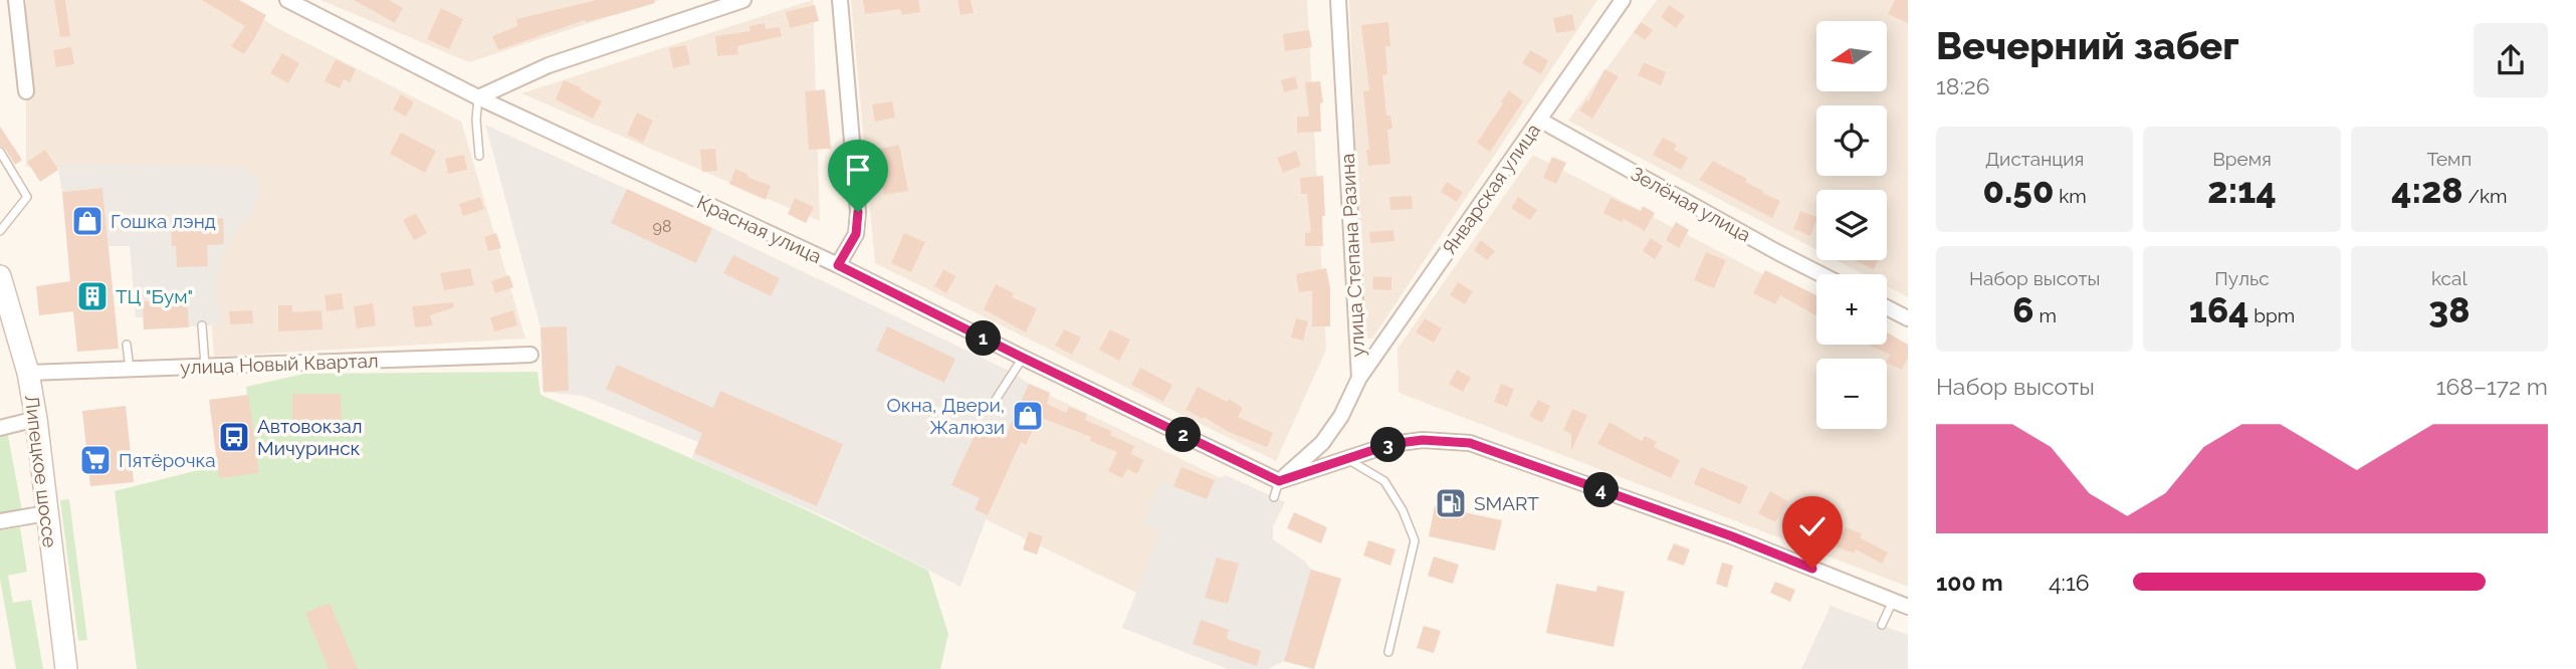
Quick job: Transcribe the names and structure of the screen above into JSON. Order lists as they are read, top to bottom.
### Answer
{
  "streets": {
    "main road": ["Липецкое шоссе"],
    "street": [
      "Январская улица",
      "Зелёная улица",
      "Красная улица",
      "улица Степана Разина",
      "улица Новый Квартал"
    ]
  },
  "crossings": [
    ["Январская улица", "Зелёная улица"],
    ["Январская улица", "улица Степана Разина"],
    ["Красная улица", "улица Степана Разина"],
    ["улица Новый Квартал", "Липецкое шоссе"]
  ],
  "places": {
    "shop": ["Гошка лэнд", "Окна, Двери, Жалюзи"],
    "building": ["ТЦ \"Бум\""],
    "bus stop": ["Автовокзал Мичуринск"],
    "supermarket": ["Пятёрочка"],
    "fuel station": ["SMART"]
  },
  "house_numbers": ["98"],
  "north": "left",
  "page": {
    "heading": ["Вечерний забег", "18:26"],
    "map_buttons": ["+", "−"],
    "stats": [
      ["Дистанция", "0.50 km"],
      ["Время", "2:14"],
      ["Темп", "4:28 /km"],
      ["Набор высоты", "6 m"],
      ["Пульс", "164 bpm"],
      ["kcal", "38"]
    ],
    "pins": [
      "1",
      "2",
      "3",
      "4"
    ],
    "chart": ["Набор высоты", "168–172 m"],
    "list": [
      {
        "name": "100 m",
        "note": "4:16"
      }
    ]
  }
}
